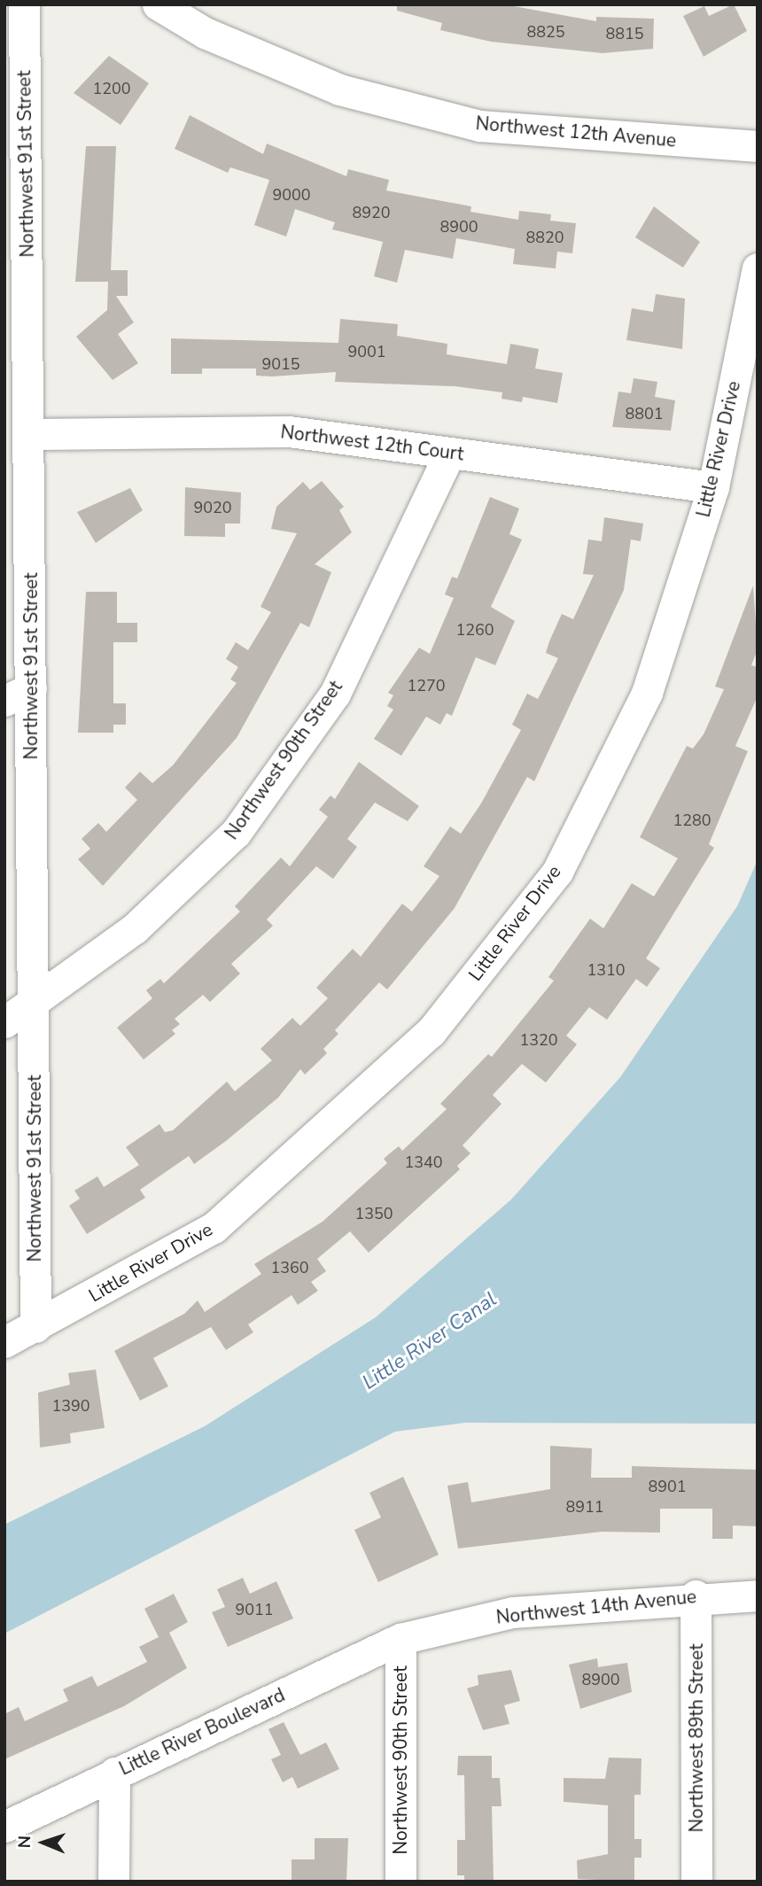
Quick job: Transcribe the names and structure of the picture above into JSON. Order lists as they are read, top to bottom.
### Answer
{
  "streets": {
    "street": [
      "Northwest 12th Avenue",
      "Northwest 91st Street",
      "Northwest 12th Court",
      "Little River Drive",
      "Northwest 90th Street",
      "Northwest 14th Avenue",
      "Little River Boulevard",
      "Northwest 89th Street"
    ]
  },
  "crossings": [
    ["Northwest 91st Street", "Northwest 12th Court"],
    ["Northwest 91st Street", "Little River Drive"],
    ["Northwest 91st Street", "Northwest 90th Street"],
    ["Northwest 12th Court", "Little River Drive"],
    ["Northwest 12th Court", "Northwest 90th Street"],
    ["Northwest 90th Street", "Northwest 14th Avenue"],
    ["Northwest 90th Street", "Little River Boulevard"],
    ["Northwest 14th Avenue", "Little River Boulevard"],
    ["Northwest 14th Avenue", "Northwest 89th Street"]
  ],
  "water": ["Little River Canal"],
  "house_numbers": [
    "8825",
    "8815",
    "1200",
    "9000",
    "8920",
    "8900",
    "8820",
    "9001",
    "9015",
    "8801",
    "9020",
    "1260",
    "1270",
    "1280",
    "1310",
    "1320",
    "1340",
    "1350",
    "1360",
    "1390",
    "8901",
    "8911",
    "9011",
    "8900"
  ],
  "north": "left"
}
